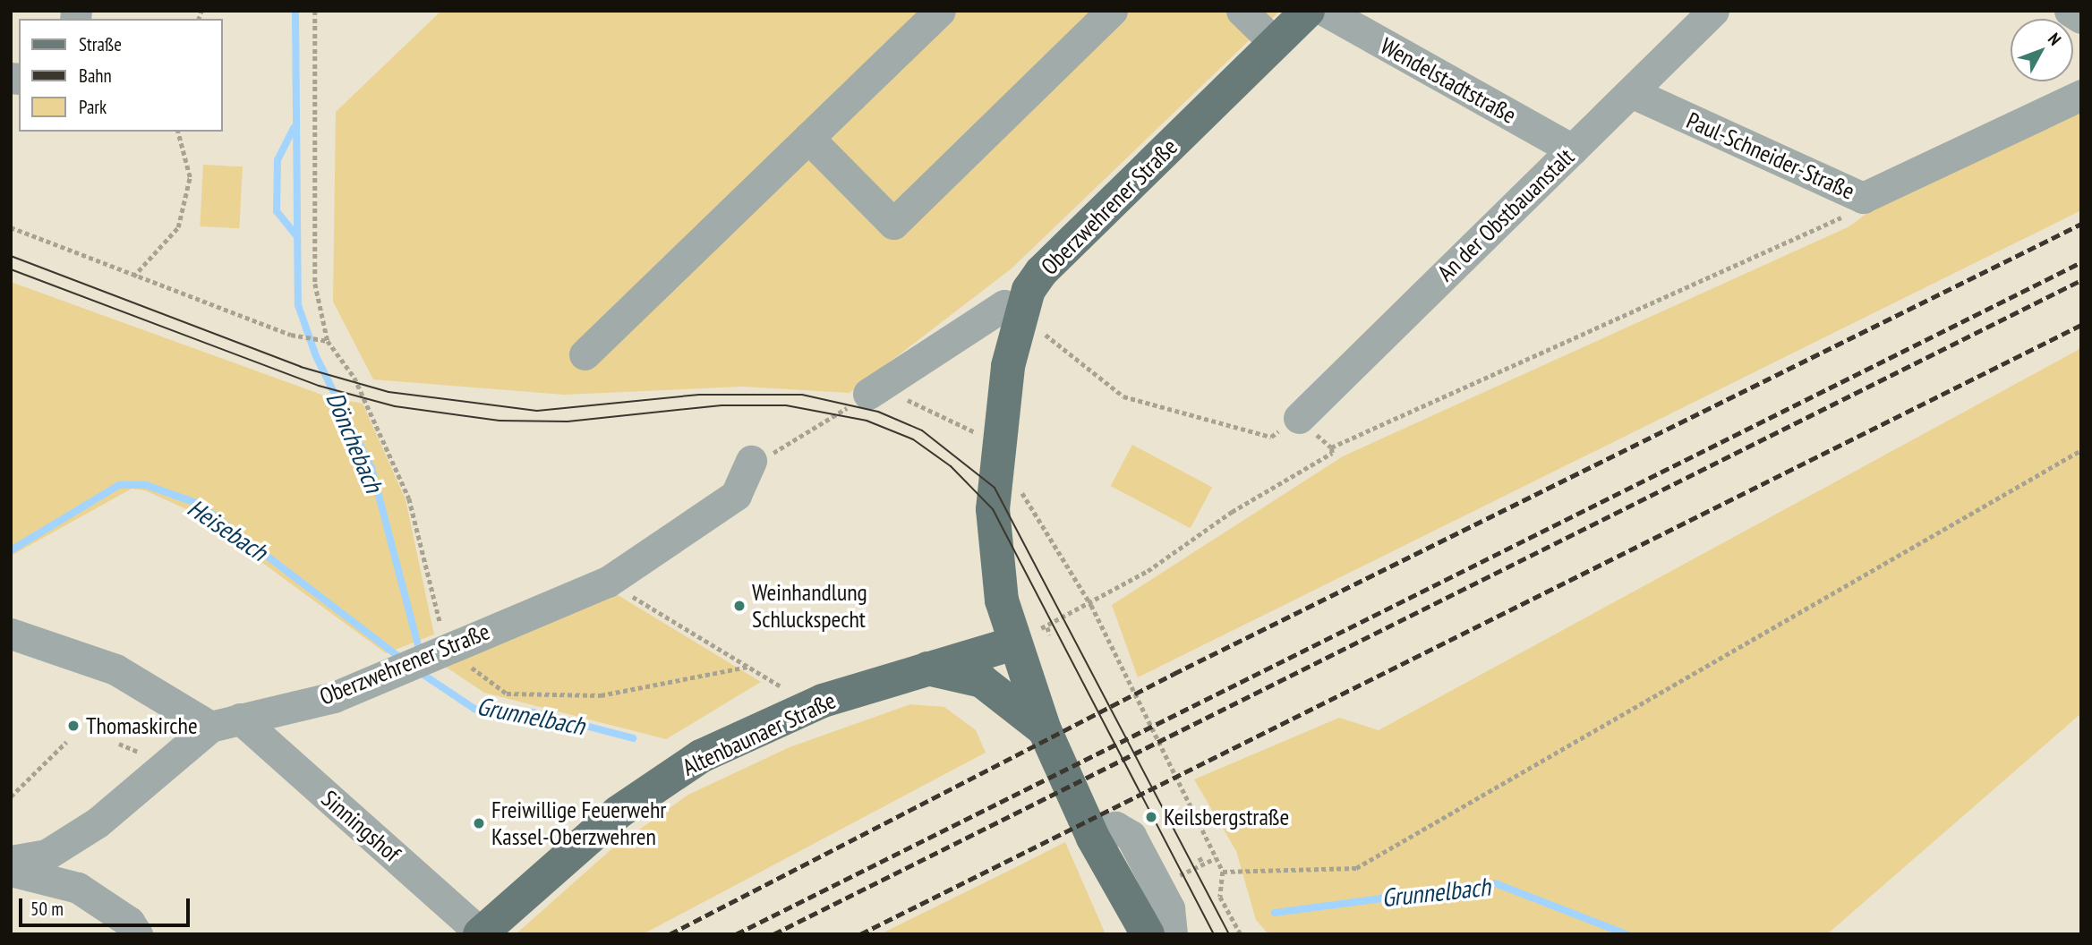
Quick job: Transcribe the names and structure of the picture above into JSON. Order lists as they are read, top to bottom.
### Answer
{
  "streets": {
    "main road": ["Oberzwehrener Straße", "Altenbaunaer Straße"],
    "street": [
      "Wendelstadtstraße",
      "Paul-Schneider-Straße",
      "An der Obstbauanstalt",
      "Sinningshof"
    ]
  },
  "crossings": [
    ["Wendelstadtstraße", "An der Obstbauanstalt"],
    ["Paul-Schneider-Straße", "An der Obstbauanstalt"],
    ["Oberzwehrener Straße", "Altenbaunaer Straße"],
    ["Oberzwehrener Straße", "Sinningshof"],
    ["Altenbaunaer Straße", "Sinningshof"]
  ],
  "water": ["Dönchebach", "Heisebach", "Grunnelbach"],
  "places": [
    "Weinhandlung Schluckspecht",
    "Thomaskirche",
    "Keilsbergstraße",
    "Freiwillige Feuerwehr Kassel-Oberzwehren"
  ],
  "legend": ["Straße", "Bahn", "Park"],
  "scale_bar": "50 m",
  "north": "top right"
}
